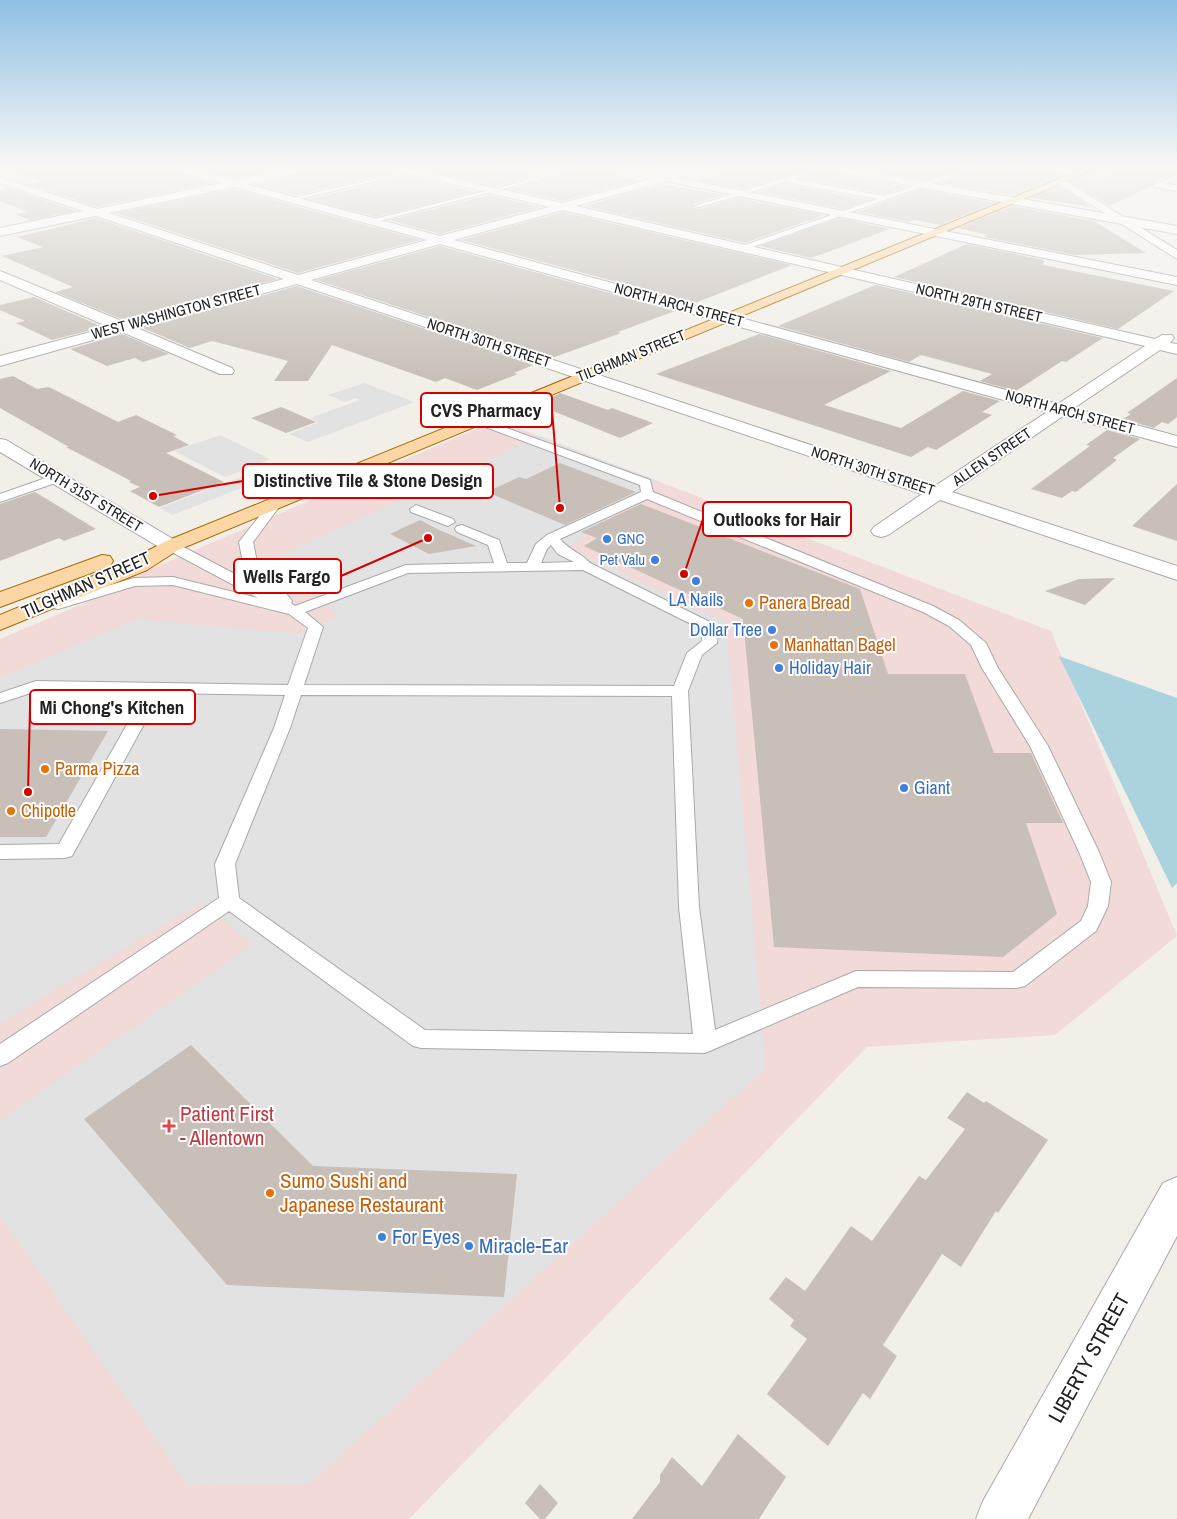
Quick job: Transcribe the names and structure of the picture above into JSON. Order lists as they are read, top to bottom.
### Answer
{
  "streets": {
    "main road": ["TILGHMAN STREET"],
    "street": [
      "NORTH 29TH STREET",
      "NORTH ARCH STREET",
      "WEST WASHINGTON STREET",
      "NORTH 30TH STREET",
      "ALLEN STREET",
      "NORTH 31ST STREET",
      "LIBERTY STREET"
    ]
  },
  "crossings": [
    ["NORTH 29TH STREET", "TILGHMAN STREET"],
    ["NORTH 29TH STREET", "ALLEN STREET"],
    ["NORTH ARCH STREET", "WEST WASHINGTON STREET"],
    ["NORTH ARCH STREET", "TILGHMAN STREET"],
    ["NORTH ARCH STREET", "ALLEN STREET"],
    ["WEST WASHINGTON STREET", "NORTH 30TH STREET"],
    ["NORTH 30TH STREET", "TILGHMAN STREET"],
    ["NORTH 30TH STREET", "ALLEN STREET"],
    ["TILGHMAN STREET", "NORTH 31ST STREET"]
  ],
  "places": {
    "other": [
      "Distinctive Tile & Stone Design",
      "CVS Pharmacy",
      "Wells Fargo",
      "GNC",
      "Pet Valu",
      "Outlooks for Hair",
      "LA Nails",
      "Panera Bread",
      "Dollar Tree",
      "Manhattan Bagel",
      "Holiday Hair",
      "Parma Pizza",
      "Giant",
      "Mi Chong's Kitchen",
      "Chipotle",
      "Sumo Sushi and Japanese Restaurant",
      "For Eyes",
      "Miracle-Ear"
    ],
    "health": ["Patient First - Allentown"]
  }
}
